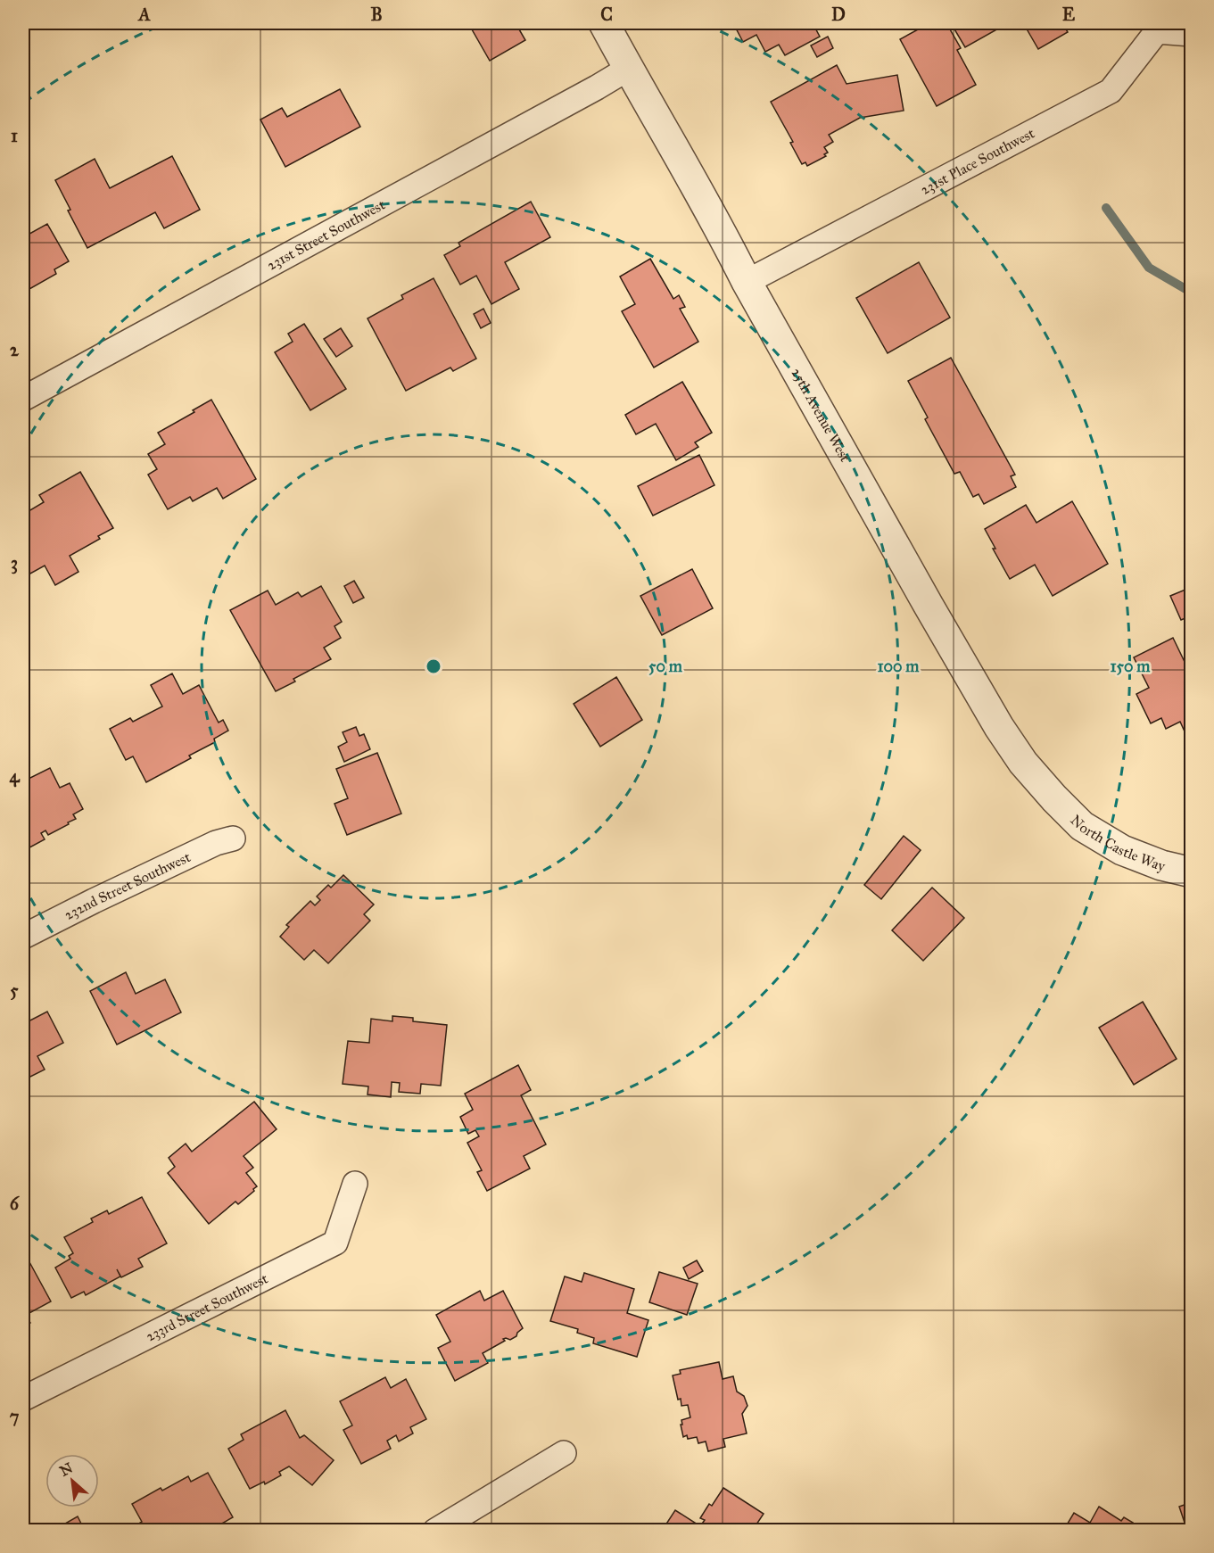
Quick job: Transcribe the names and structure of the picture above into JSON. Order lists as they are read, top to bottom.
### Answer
{
  "streets": {
    "street": [
      "231st Place Southwest",
      "231st Street Southwest",
      "25th Avenue West",
      "North Castle Way",
      "232nd Street Southwest",
      "233rd Street Southwest"
    ]
  },
  "crossings": [
    ["231st Place Southwest", "25th Avenue West"],
    ["231st Street Southwest", "25th Avenue West"],
    ["25th Avenue West", "North Castle Way"]
  ],
  "north": "top left",
  "grid": {
    "columns": [
      "A",
      "B",
      "C",
      "D",
      "E"
    ],
    "rows": [
      "1",
      "2",
      "3",
      "4",
      "5",
      "6",
      "7"
    ]
  },
  "rings": ["50 m", "100 m", "150 m"]
}
